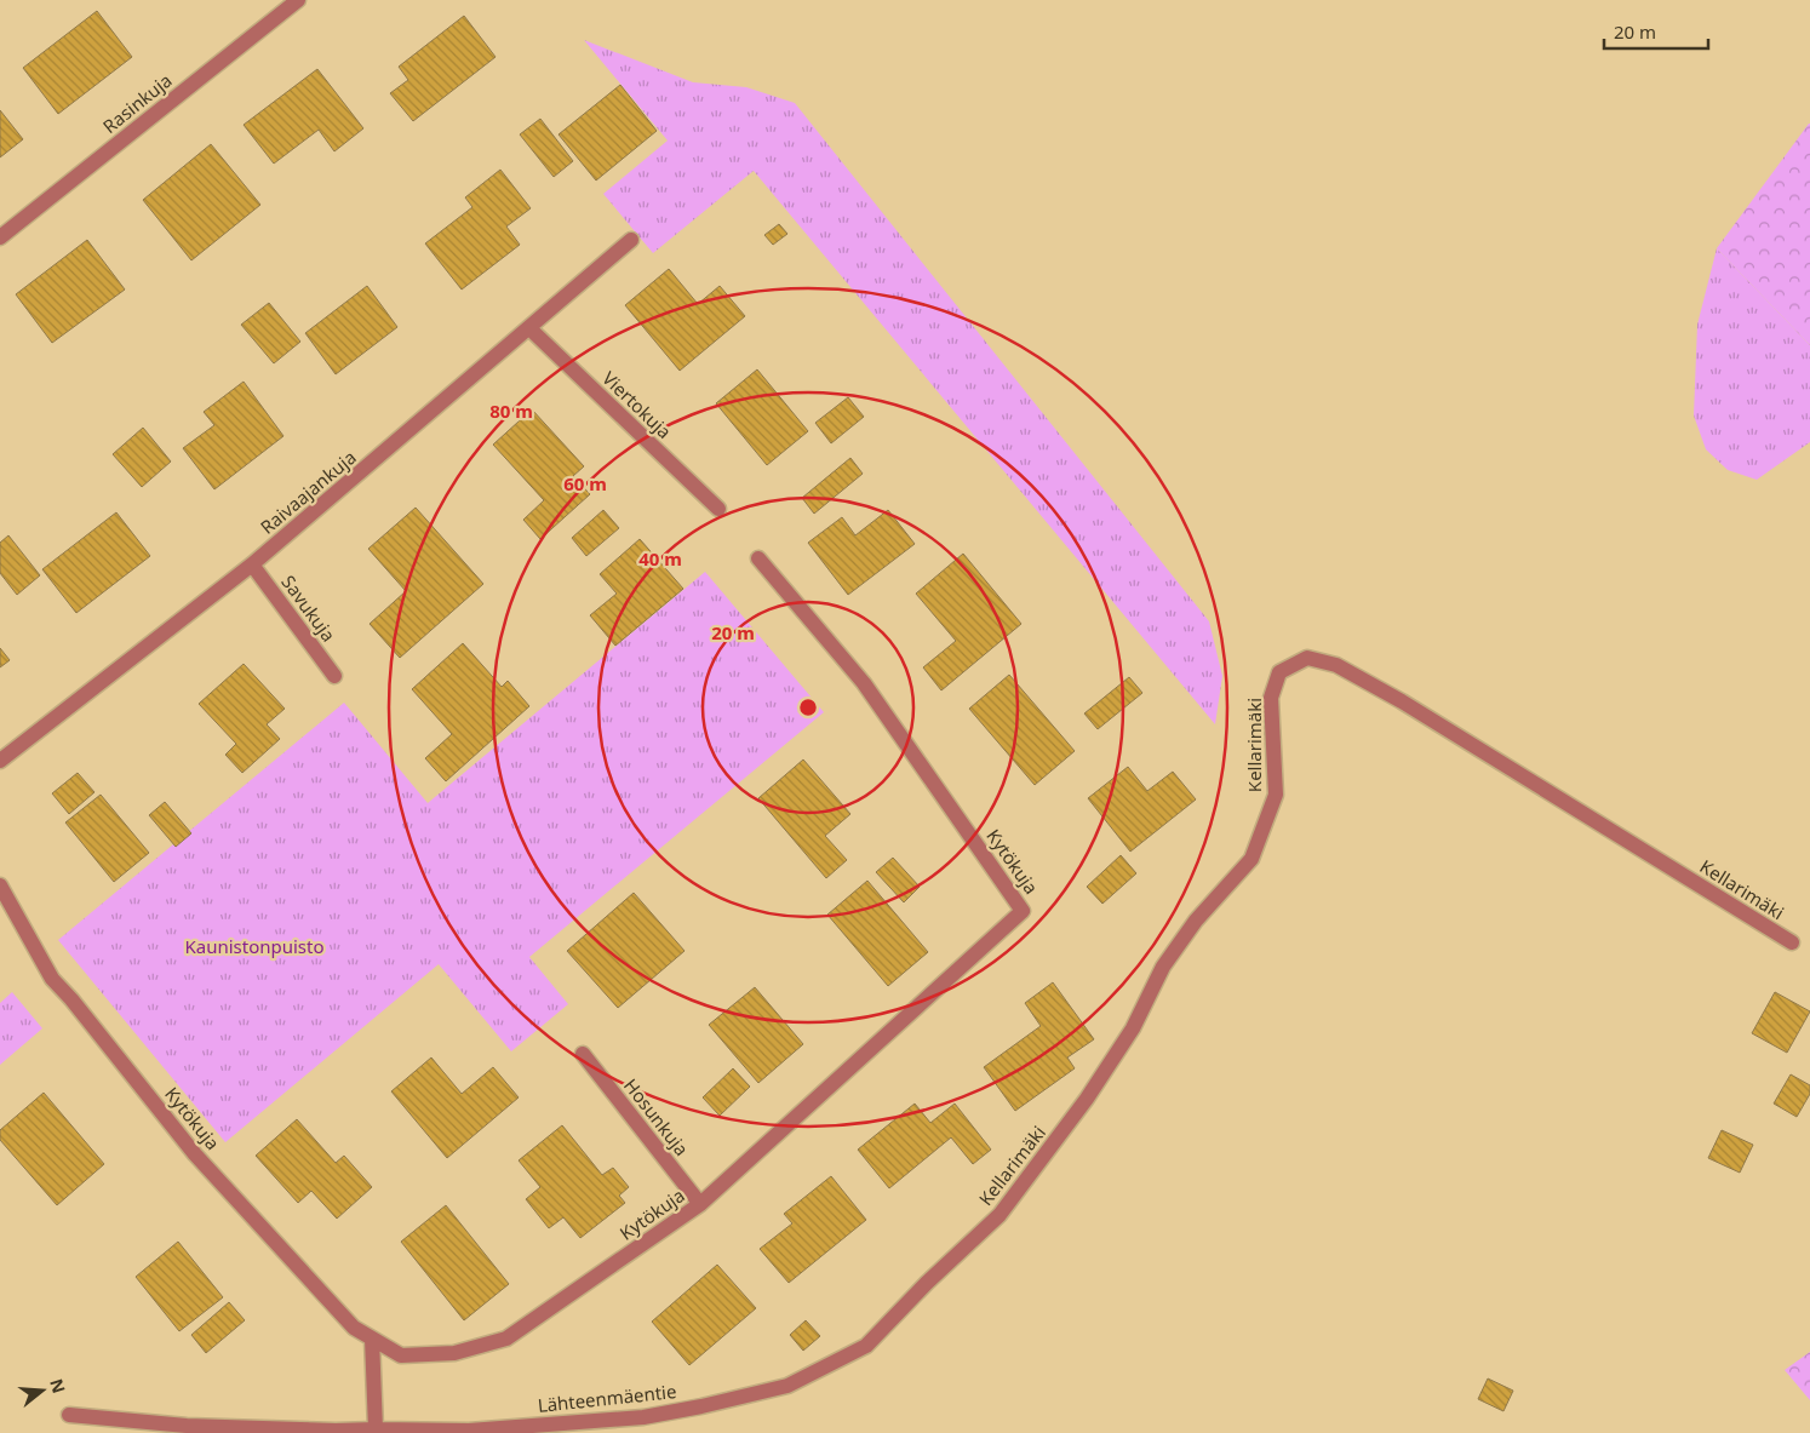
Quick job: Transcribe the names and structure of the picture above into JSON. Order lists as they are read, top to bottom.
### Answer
{
  "streets": {
    "street": [
      "Rasinkuja",
      "Viertokuja",
      "Raivaajankuja",
      "Savukuja",
      "Kellarimäki",
      "Kytökuja",
      "Hosunkuja",
      "Lähteenmäentie"
    ]
  },
  "crossings": [
    ["Viertokuja", "Raivaajankuja"],
    ["Raivaajankuja", "Savukuja"],
    ["Kellarimäki", "Lähteenmäentie"],
    ["Kytökuja", "Hosunkuja"]
  ],
  "parks": ["Kaunistonpuisto"],
  "scale_bar": "20 m",
  "north": "right",
  "rings": [
    "80 m",
    "60 m",
    "40 m",
    "20 m"
  ]
}
